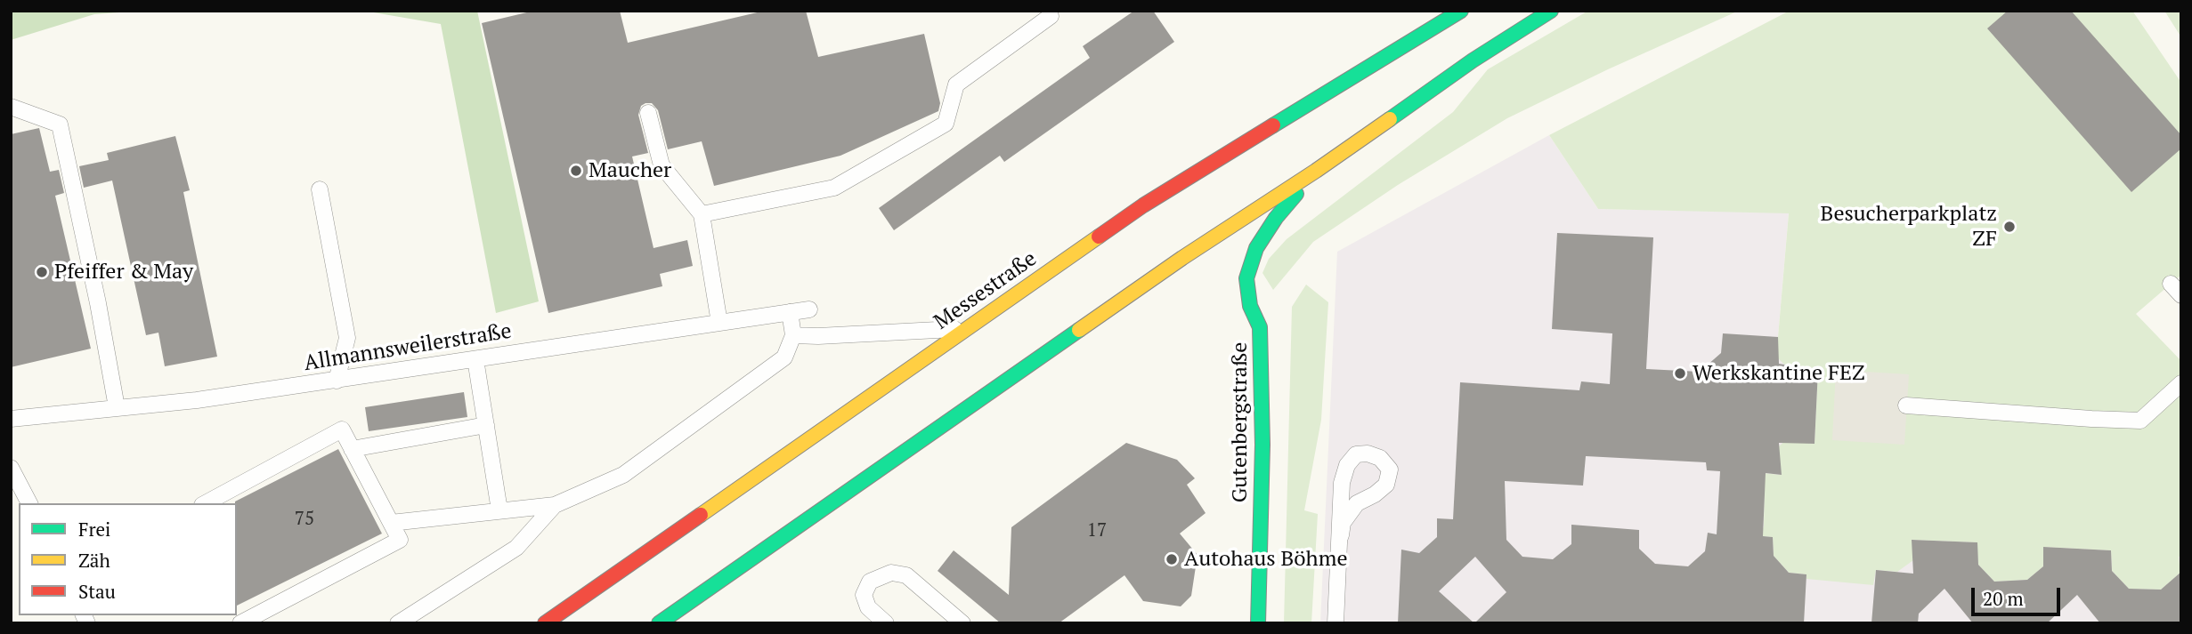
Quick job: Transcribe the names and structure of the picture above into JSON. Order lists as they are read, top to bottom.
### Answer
{
  "streets": {
    "street": ["Messestraße", "Gutenbergstraße"],
    "lane": ["Allmannsweilerstraße"]
  },
  "places": [
    "Maucher",
    "Besucherparkplatz ZF",
    "Pfeiffer & May",
    "Werkskantine FEZ",
    "Autohaus Böhme"
  ],
  "house_numbers": ["75", "17"],
  "legend": ["Frei", "Zäh", "Stau"],
  "scale_bar": "20 m"
}
